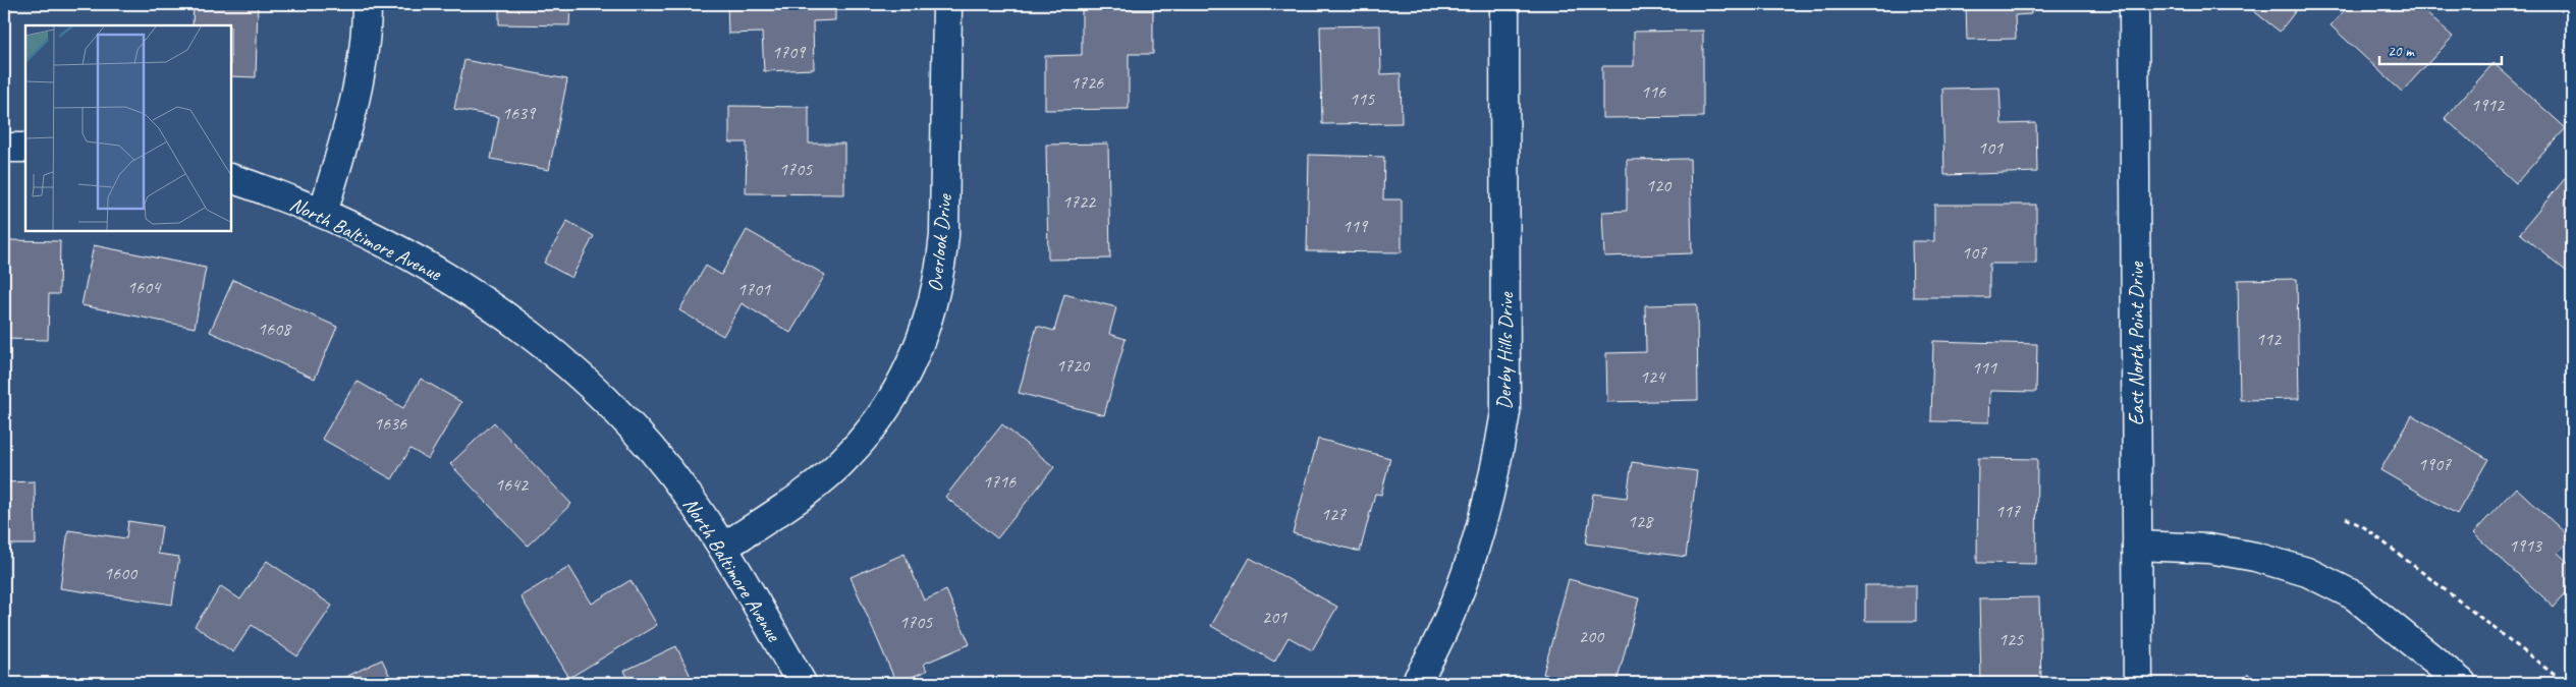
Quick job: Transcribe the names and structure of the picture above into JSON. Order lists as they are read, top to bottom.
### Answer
{
  "streets": {
    "street": [
      "North Baltimore Avenue",
      "Overlook Drive",
      "East North Point Drive",
      "Derby Hills Drive"
    ]
  },
  "crossings": [
    ["North Baltimore Avenue", "Overlook Drive"]
  ],
  "house_numbers": [
    "1709",
    "1726",
    "116",
    "115",
    "1912",
    "1639",
    "101",
    "1705",
    "120",
    "1722",
    "119",
    "107",
    "1604",
    "1701",
    "1608",
    "112",
    "1720",
    "111",
    "124",
    "1636",
    "1907",
    "1716",
    "1642",
    "117",
    "127",
    "128",
    "1913",
    "1600",
    "201",
    "1705",
    "200",
    "125"
  ],
  "scale_bar": "20 m"
}
